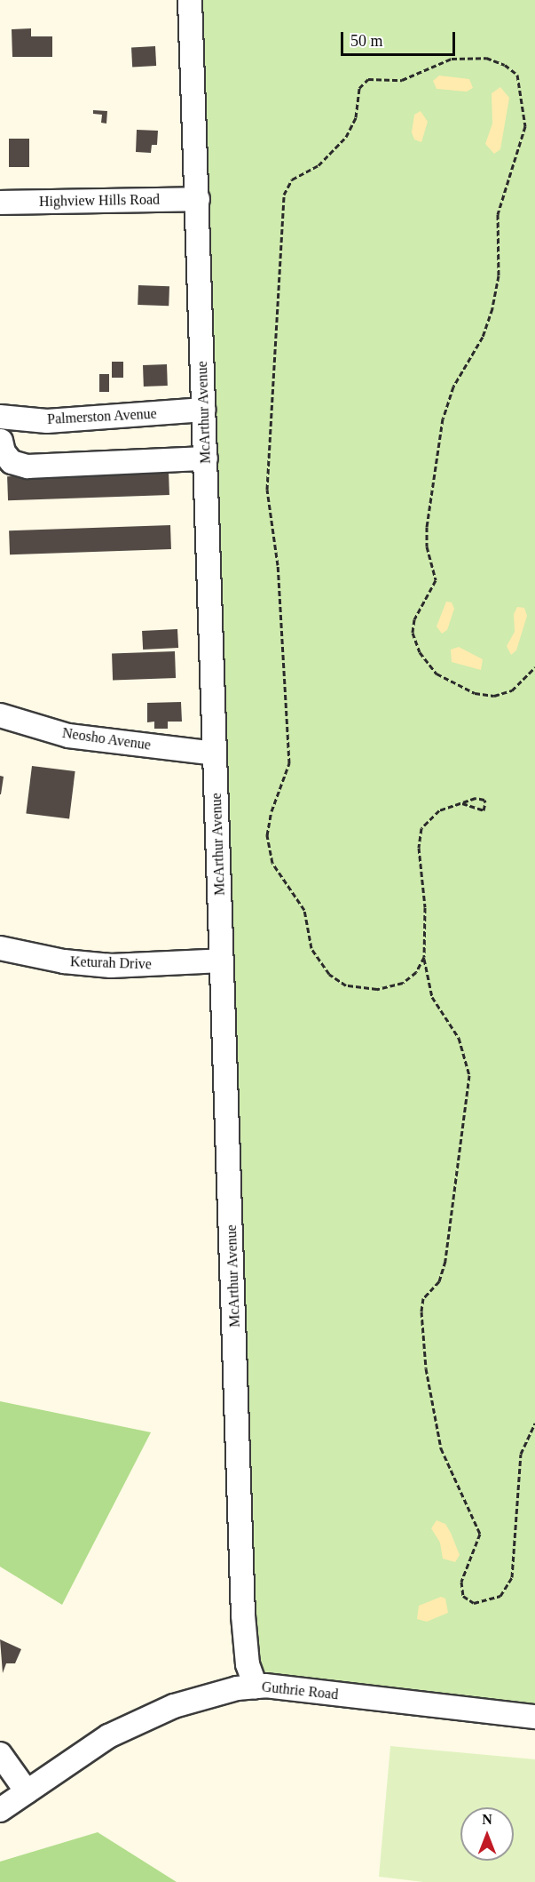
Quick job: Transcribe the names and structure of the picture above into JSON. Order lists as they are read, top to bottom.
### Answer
{
  "streets": {
    "street": [
      "Highview Hills Road",
      "McArthur Avenue",
      "Palmerston Avenue",
      "Neosho Avenue",
      "Keturah Drive",
      "Guthrie Road"
    ]
  },
  "crossings": [
    ["Highview Hills Road", "McArthur Avenue"],
    ["McArthur Avenue", "Palmerston Avenue"],
    ["McArthur Avenue", "Neosho Avenue"],
    ["McArthur Avenue", "Keturah Drive"],
    ["McArthur Avenue", "Guthrie Road"]
  ],
  "scale_bar": "50 m",
  "north": "top"
}
